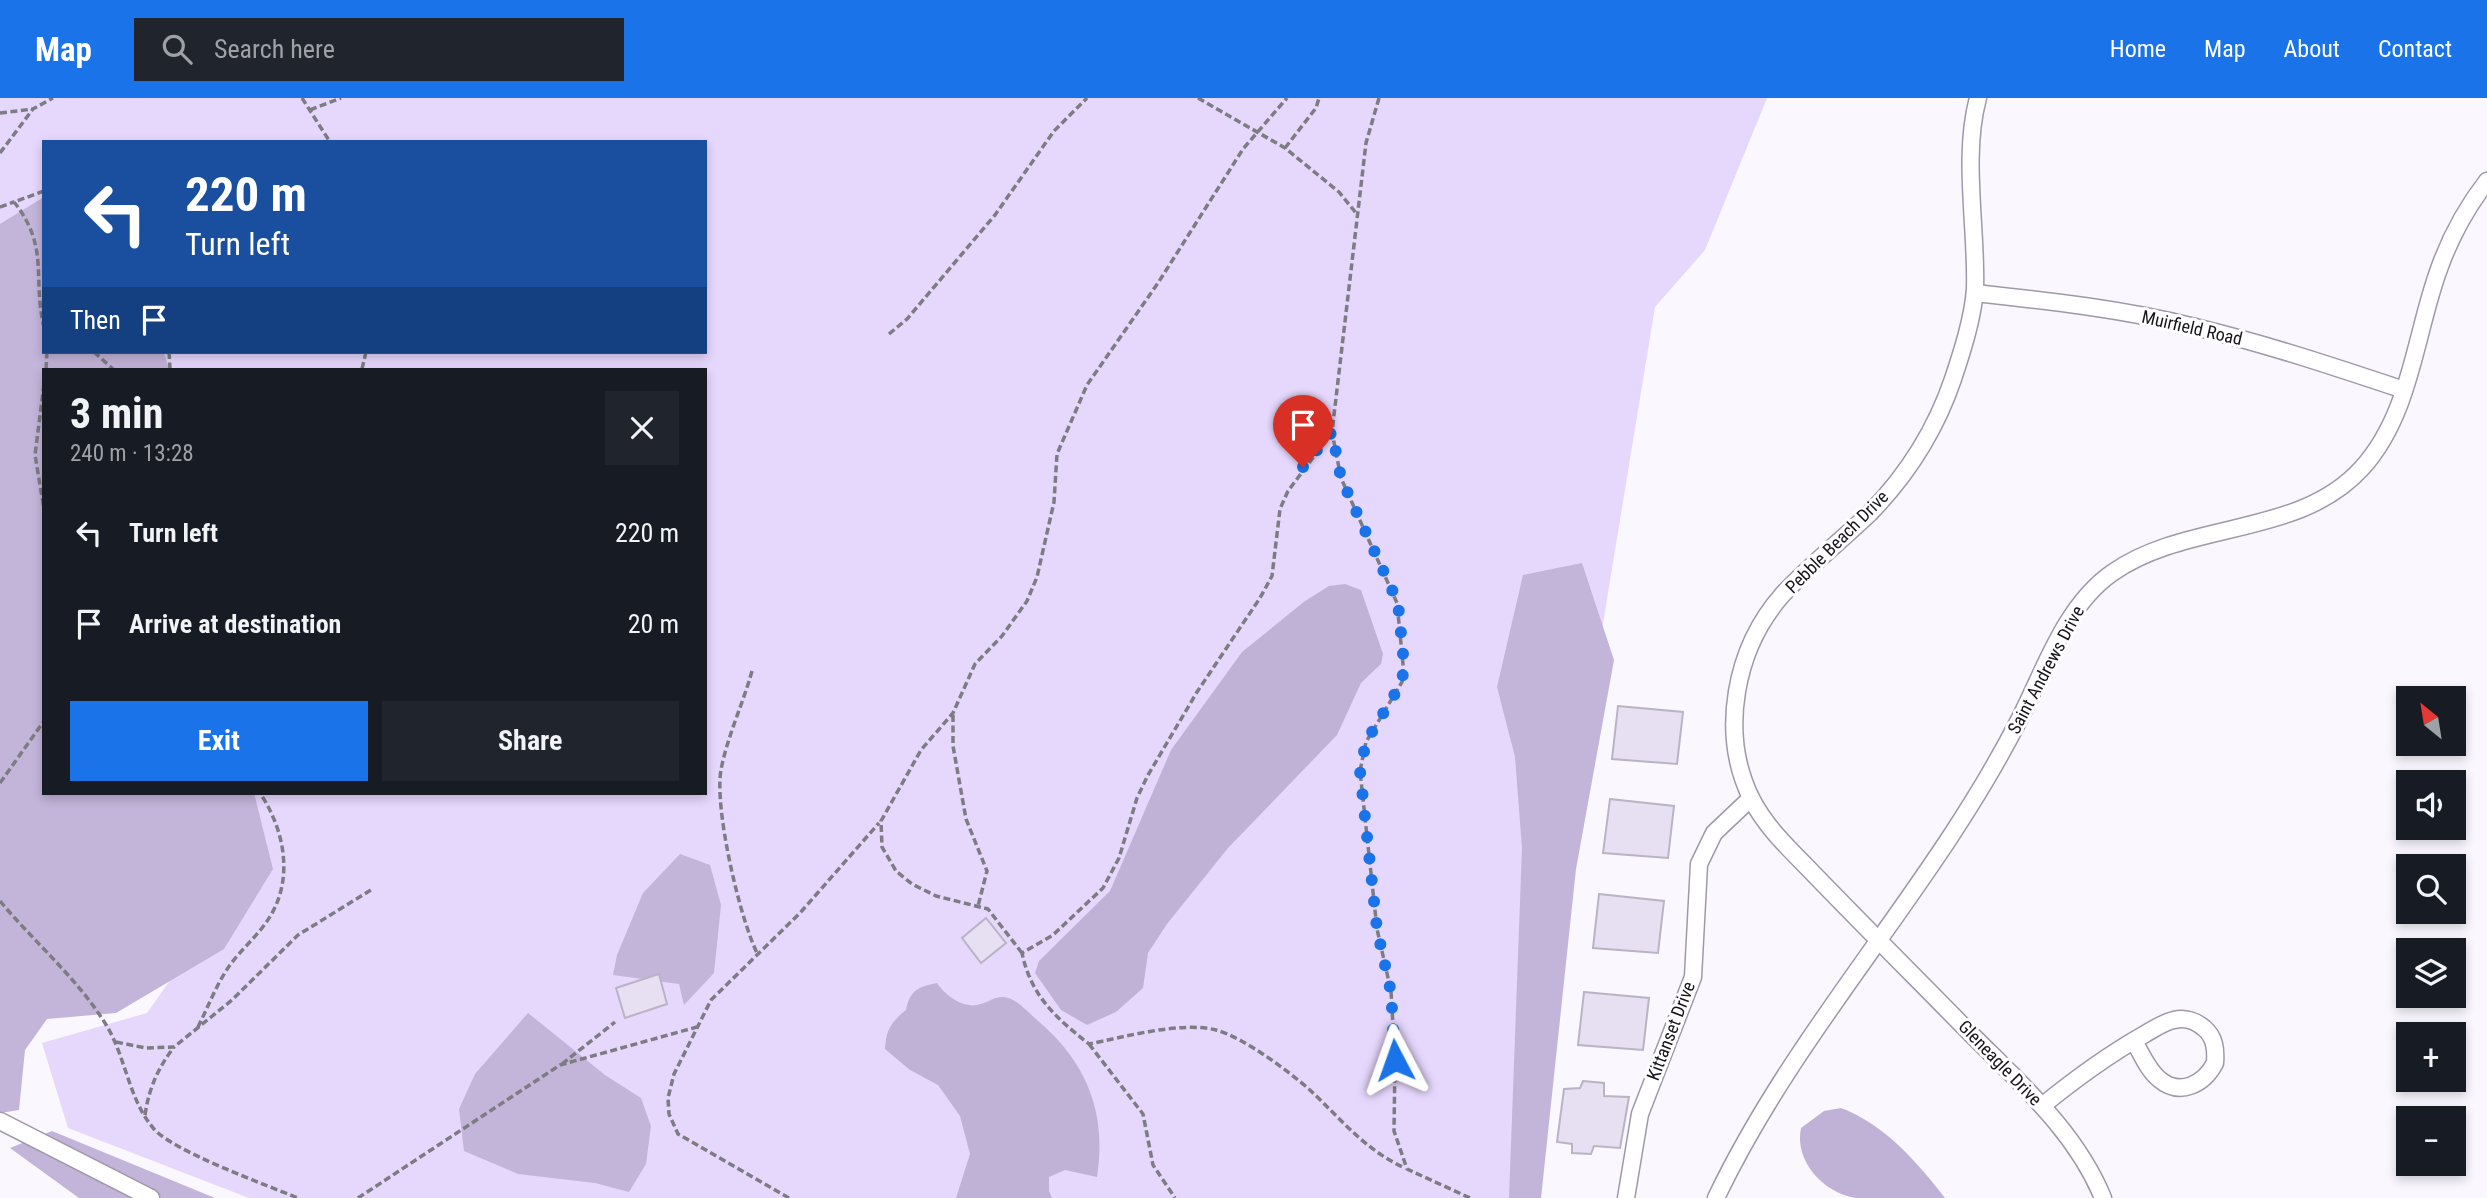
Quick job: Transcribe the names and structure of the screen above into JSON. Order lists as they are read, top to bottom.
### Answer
{
  "streets": {
    "street": [
      "Muirfield Road",
      "Pebble Beach Drive",
      "Saint Andrews Drive",
      "Kittanset Drive",
      "Gleneagle Drive"
    ]
  },
  "crossings": [
    ["Muirfield Road", "Pebble Beach Drive"],
    ["Muirfield Road", "Saint Andrews Drive"],
    ["Pebble Beach Drive", "Saint Andrews Drive"],
    ["Pebble Beach Drive", "Kittanset Drive"],
    ["Pebble Beach Drive", "Gleneagle Drive"],
    ["Saint Andrews Drive", "Gleneagle Drive"]
  ],
  "north": "top left",
  "page": {
    "header": "Map",
    "search": "Search here",
    "nav": [
      "Home",
      "Map",
      "About",
      "Contact"
    ],
    "turn": ["220 m", "Turn left"],
    "then": "Then",
    "heading": ["3 min", "240 m · 13:28"],
    "list": [
      {
        "name": "Turn left",
        "value": "220 m"
      },
      {
        "name": "Arrive at destination",
        "value": "20 m"
      }
    ],
    "map_buttons": ["+", "−"],
    "buttons": ["Exit", "Share"]
  }
}
